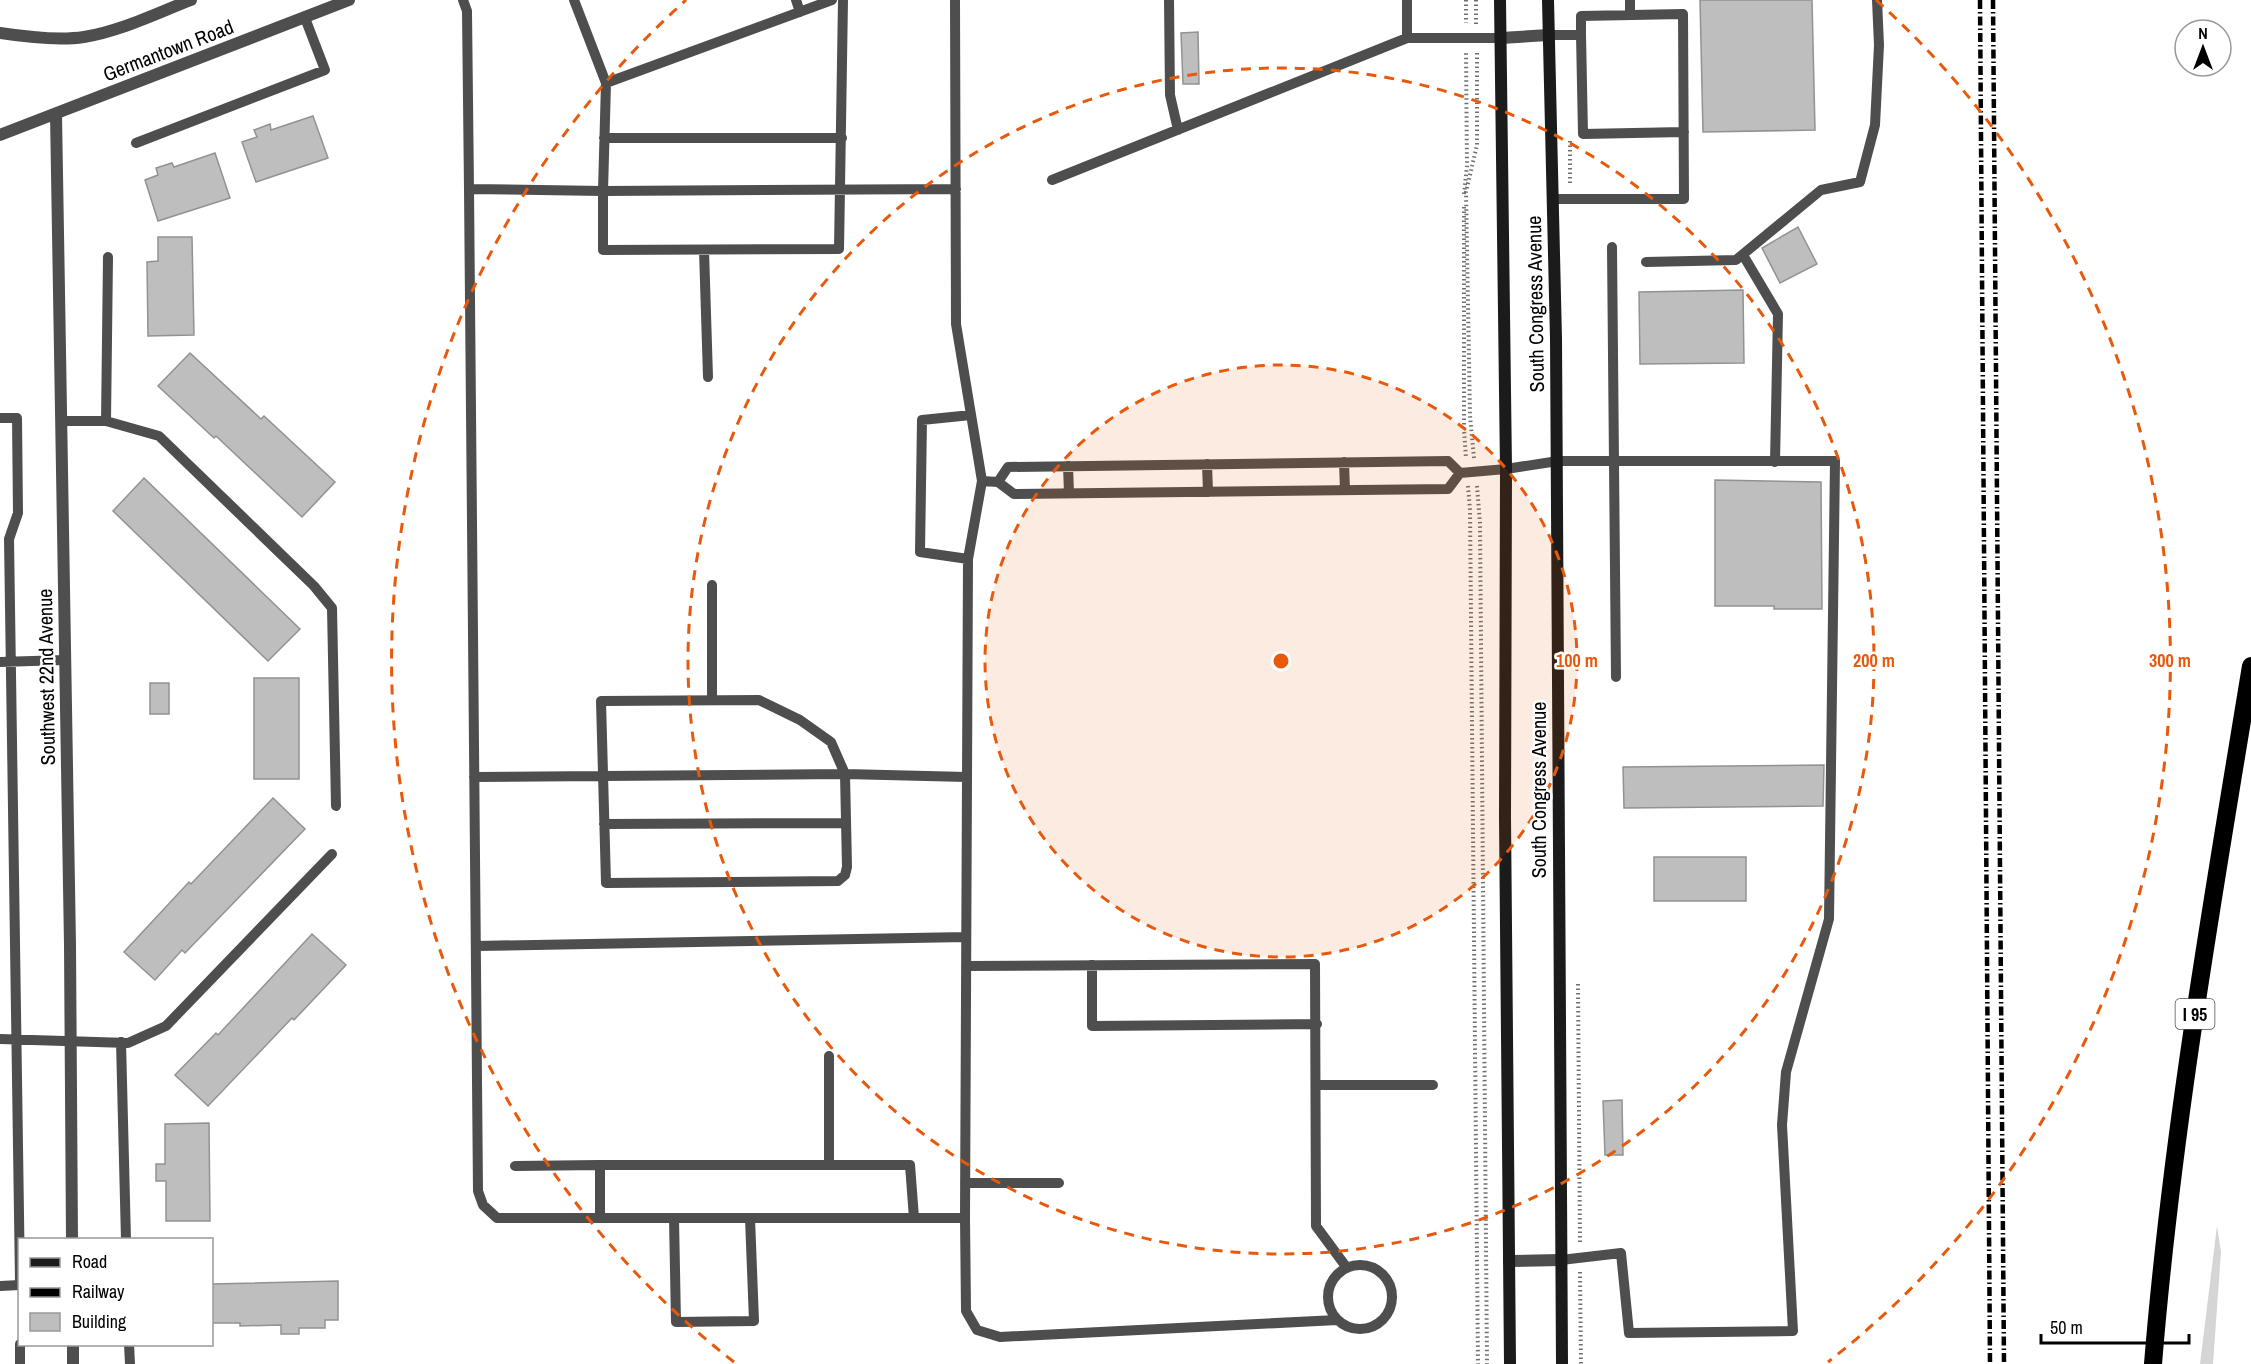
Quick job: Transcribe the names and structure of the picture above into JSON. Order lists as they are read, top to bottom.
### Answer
{
  "streets": {
    "highway": ["I 95"],
    "main road": ["South Congress Avenue"],
    "street": ["Germantown Road", "Southwest 22nd Avenue"]
  },
  "crossings": [
    ["Germantown Road", "Southwest 22nd Avenue"]
  ],
  "legend": ["Road", "Railway", "Building"],
  "scale_bar": "50 m",
  "north": "top",
  "rings": ["100 m", "200 m", "300 m"]
}
